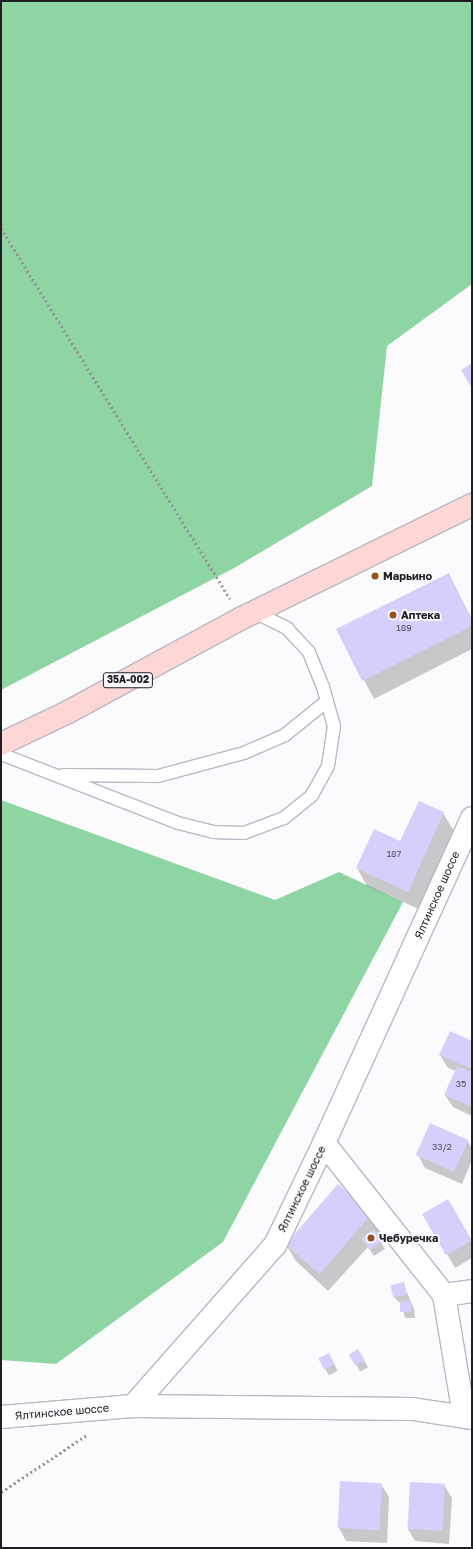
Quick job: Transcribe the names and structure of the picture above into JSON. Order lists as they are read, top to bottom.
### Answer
{
  "streets": {
    "main road": ["35А-002"],
    "street": ["Ялтинское шоссе"]
  },
  "places": ["Марьино", "Аптека", "Чебуречка"],
  "house_numbers": [
    "189",
    "187",
    "35",
    "33/2"
  ]
}
